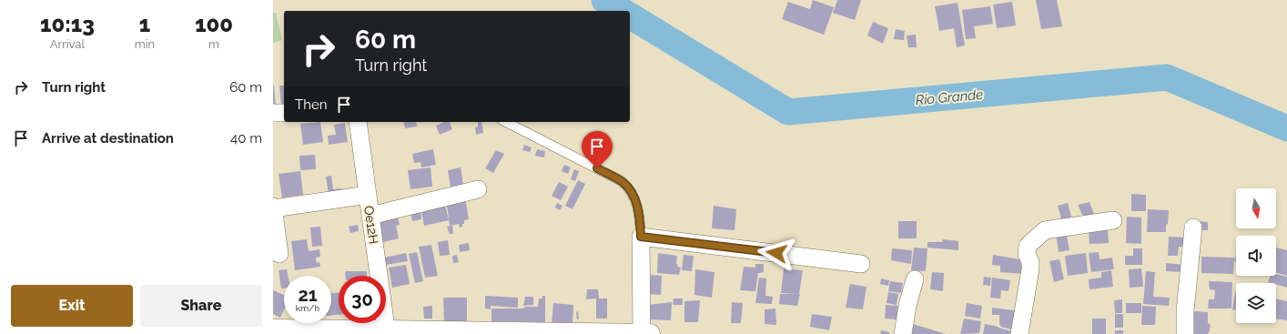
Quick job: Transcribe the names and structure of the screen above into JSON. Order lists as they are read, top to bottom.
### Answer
{
  "streets": {
    "street": ["Oe12H"]
  },
  "water": ["Rio Grande"],
  "north": "bottom",
  "page": {
    "eta": [
      "10:13",
      "Arrival",
      "1",
      "min",
      "100",
      "m"
    ],
    "turn": ["60 m", "Turn right"],
    "list": [
      {
        "name": "Turn right",
        "value": "60 m"
      },
      {
        "name": "Arrive at destination",
        "value": "40 m"
      }
    ],
    "then": "Then",
    "speed": "21 km/h",
    "limit": "30",
    "buttons": ["Exit", "Share"]
  }
}
